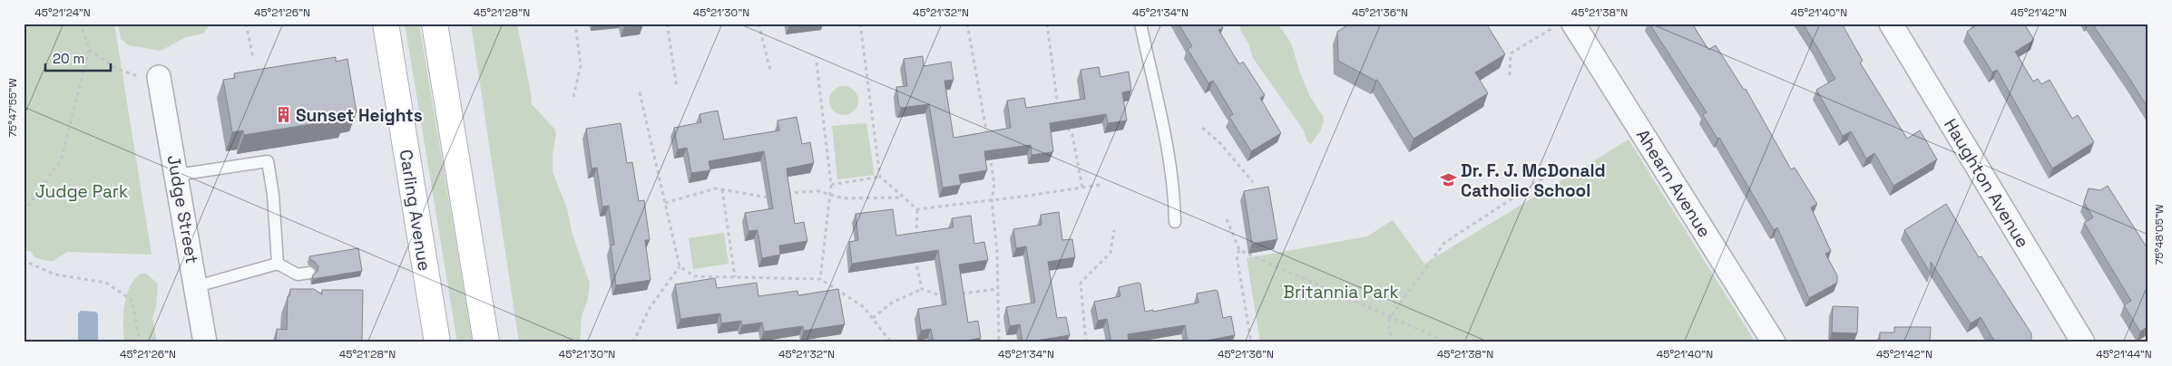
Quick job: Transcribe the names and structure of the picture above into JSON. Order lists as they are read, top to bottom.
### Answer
{
  "streets": {
    "main road": ["Carling Avenue"],
    "street": ["Ahearn Avenue", "Haughton Avenue", "Judge Street"]
  },
  "parks": ["Judge Park", "Britannia Park"],
  "places": {
    "building": ["Sunset Heights"],
    "school or university": ["Dr. F. J. McDonald Catholic School"]
  },
  "scale_bar": "20 m",
  "coordinates": [
    "45°21'24\"N",
    "45°21'26\"N",
    "45°21'28\"N",
    "45°21'30\"N",
    "45°21'32\"N",
    "45°21'34\"N",
    "45°21'36\"N",
    "45°21'38\"N",
    "45°21'40\"N",
    "45°21'42\"N",
    "75°47'55\"W",
    "75°48'05\"W",
    "45°21'44\"N"
  ]
}
